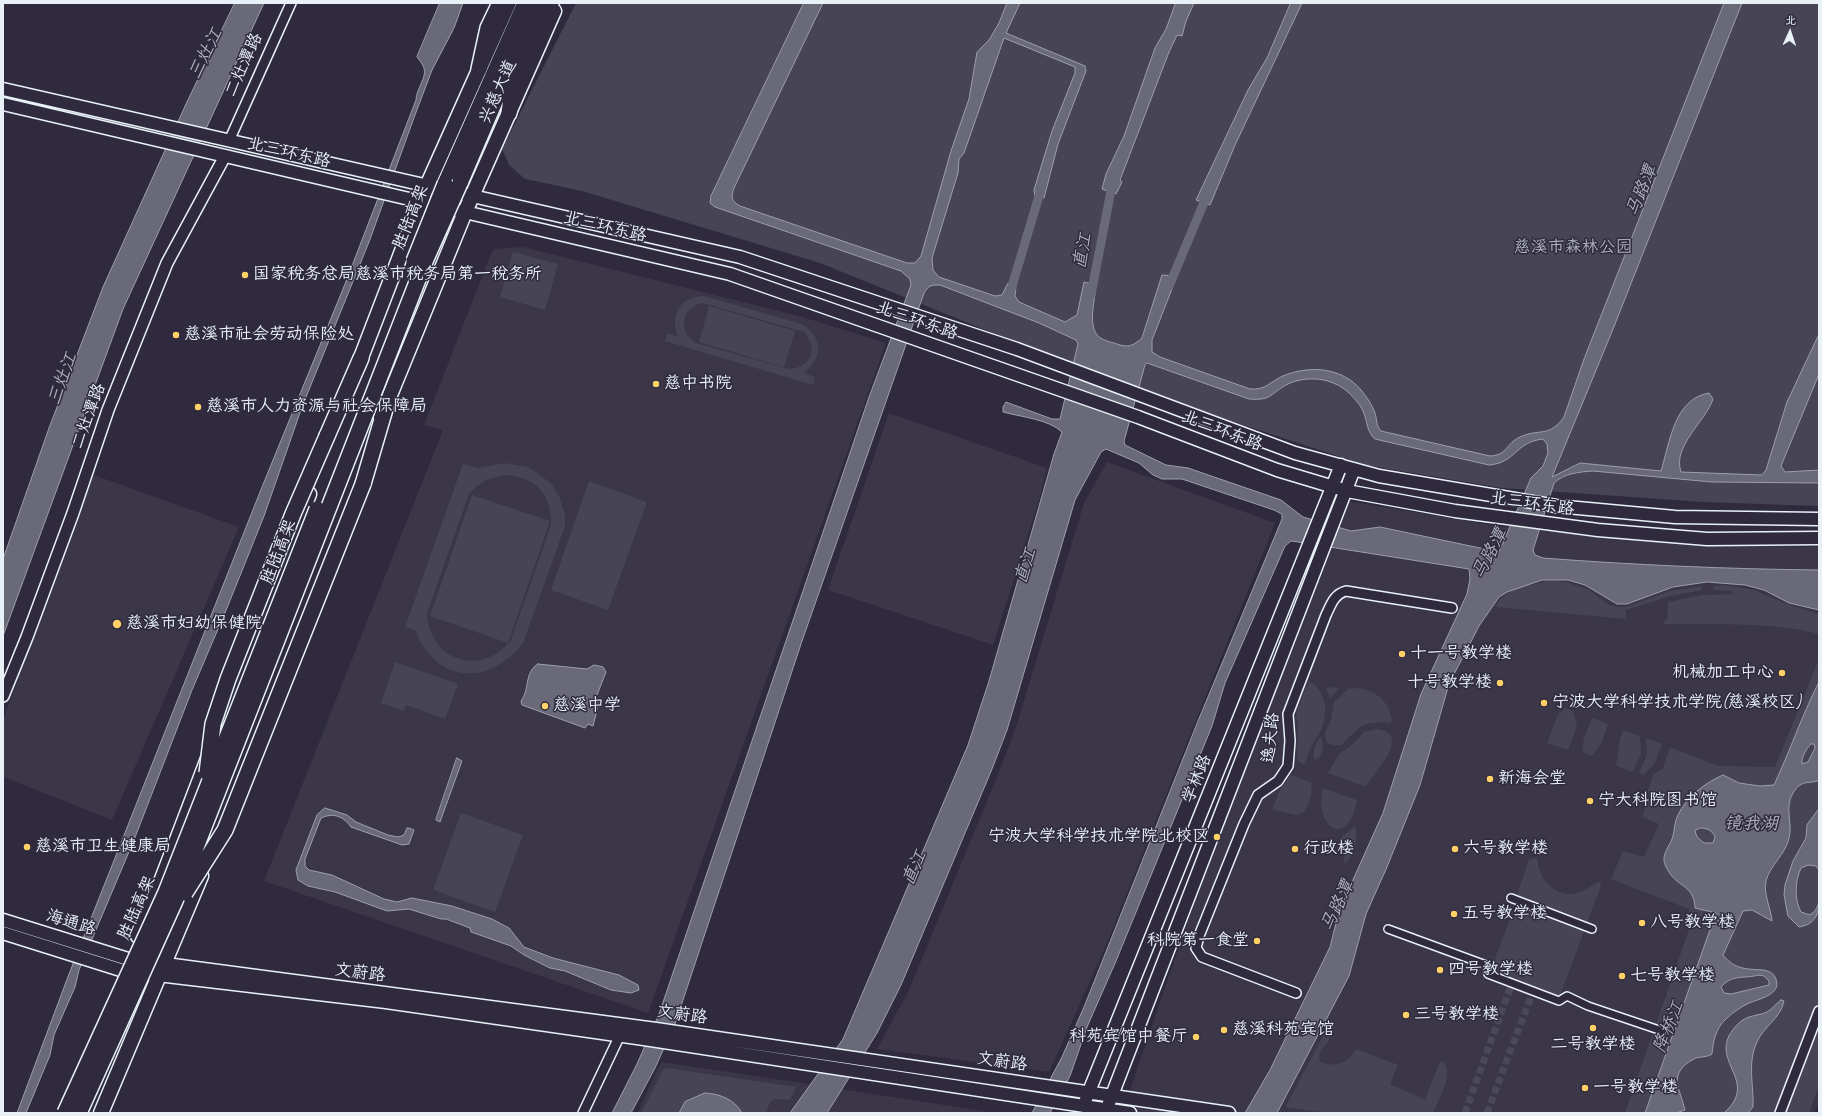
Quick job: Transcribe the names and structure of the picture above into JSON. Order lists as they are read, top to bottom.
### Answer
{
  "streets": {
    "highway": ["胜陆高架"],
    "main road": [
      "兴慈大道",
      "北三环东路",
      "学林路",
      "海通路",
      "文蔚路"
    ],
    "street": ["二灶潭路", "逸夫路"]
  },
  "crossings": [
    ["二灶潭路", "北三环东路"],
    ["兴慈大道", "北三环东路"],
    ["兴慈大道", "胜陆高架"],
    ["兴慈大道", "海通路"],
    ["兴慈大道", "文蔚路"],
    ["北三环东路", "学林路"],
    ["学林路", "文蔚路"],
    ["海通路", "文蔚路"]
  ],
  "water": [
    "三灶江",
    "马路潭",
    "直江",
    "镜我湖",
    "降桥江"
  ],
  "parks": ["慈溪市森林公园"],
  "places": [
    "国家税务总局慈溪市税务局第一税务所",
    "慈溪市社会劳动保险处",
    "慈中书院",
    "慈溪市人力资源与社会保障局",
    "慈溪市妇幼保健院",
    "十一号教学楼",
    "机械加工中心",
    "十号教学楼",
    "宁波大学科学技术学院(慈溪校区)",
    "慈溪中学",
    "新海会堂",
    "宁大科院图书馆",
    "宁波大学科学技术学院北校区",
    "慈溪市卫生健康局",
    "行政楼",
    "六号教学楼",
    "五号教学楼",
    "八号教学楼",
    "科院第一食堂",
    "四号教学楼",
    "七号教学楼",
    "三号教学楼",
    "二号教学楼",
    "慈溪科苑宾馆",
    "科苑宾馆中餐厅",
    "一号教学楼"
  ],
  "north": "top"
}
